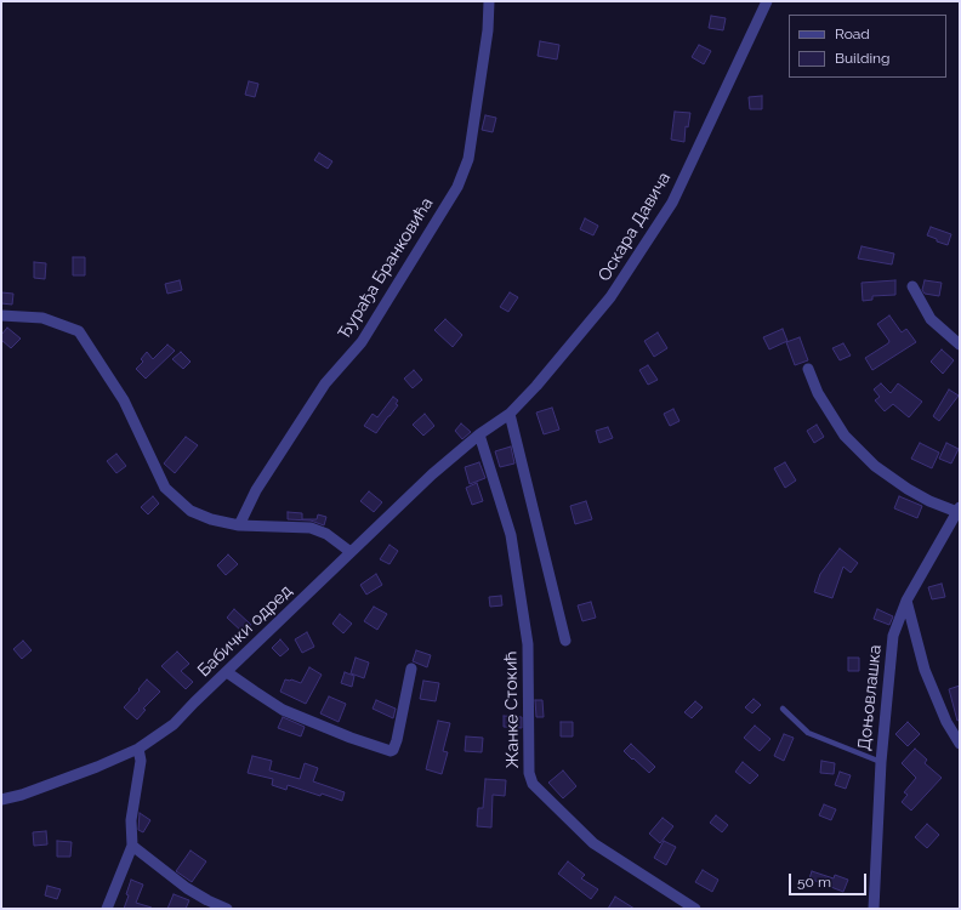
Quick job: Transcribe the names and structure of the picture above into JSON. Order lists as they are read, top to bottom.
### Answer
{
  "streets": {
    "street": [
      "Оскара Давича",
      "Ђурађа Бранковића",
      "Бабички одред",
      "Доњовлашка",
      "Жанке Стокић"
    ]
  },
  "crossings": [
    ["Оскара Давича", "Бабички одред"],
    ["Оскара Давича", "Жанке Стокић"],
    ["Бабички одред", "Жанке Стокић"]
  ],
  "legend": ["Road", "Building"],
  "scale_bar": "50 m"
}
